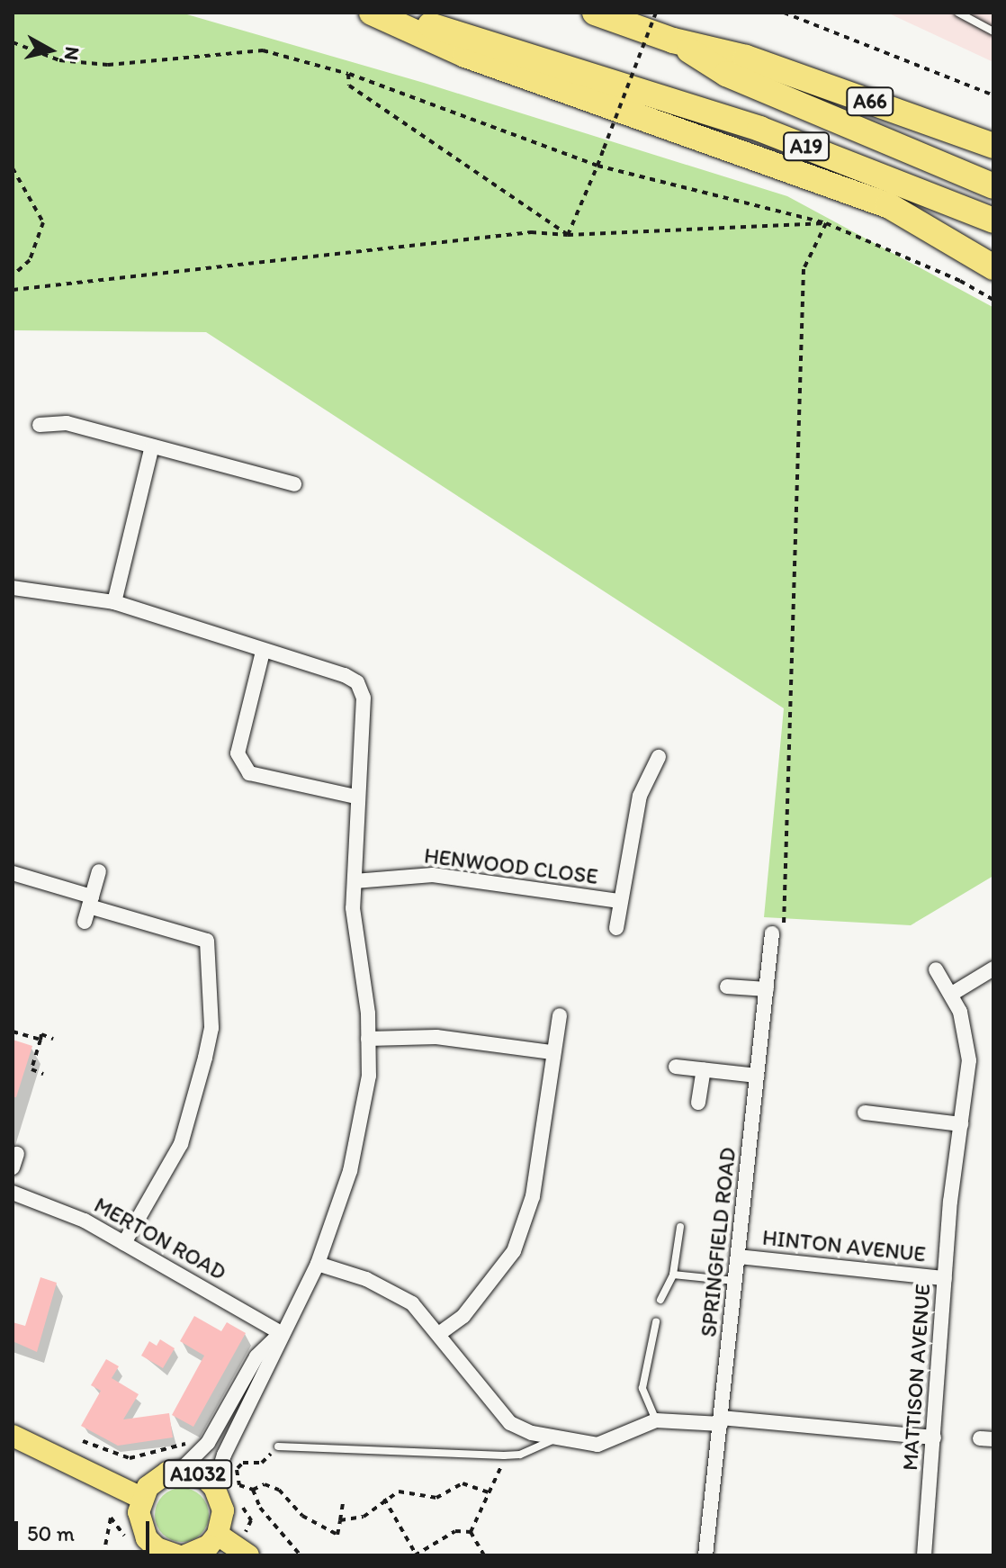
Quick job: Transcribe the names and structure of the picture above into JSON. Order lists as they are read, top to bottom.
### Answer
{
  "streets": {
    "highway": ["A66", "A19"],
    "main road": ["A1032"],
    "street": [
      "HENWOOD CLOSE",
      "MERTON ROAD",
      "SPRINGFIELD ROAD",
      "HINTON AVENUE",
      "MATTISON AVENUE"
    ]
  },
  "crossings": [
    ["A66", "A19"],
    ["SPRINGFIELD ROAD", "HINTON AVENUE"],
    ["HINTON AVENUE", "MATTISON AVENUE"]
  ],
  "scale_bar": "50 m",
  "north": "right"
}
